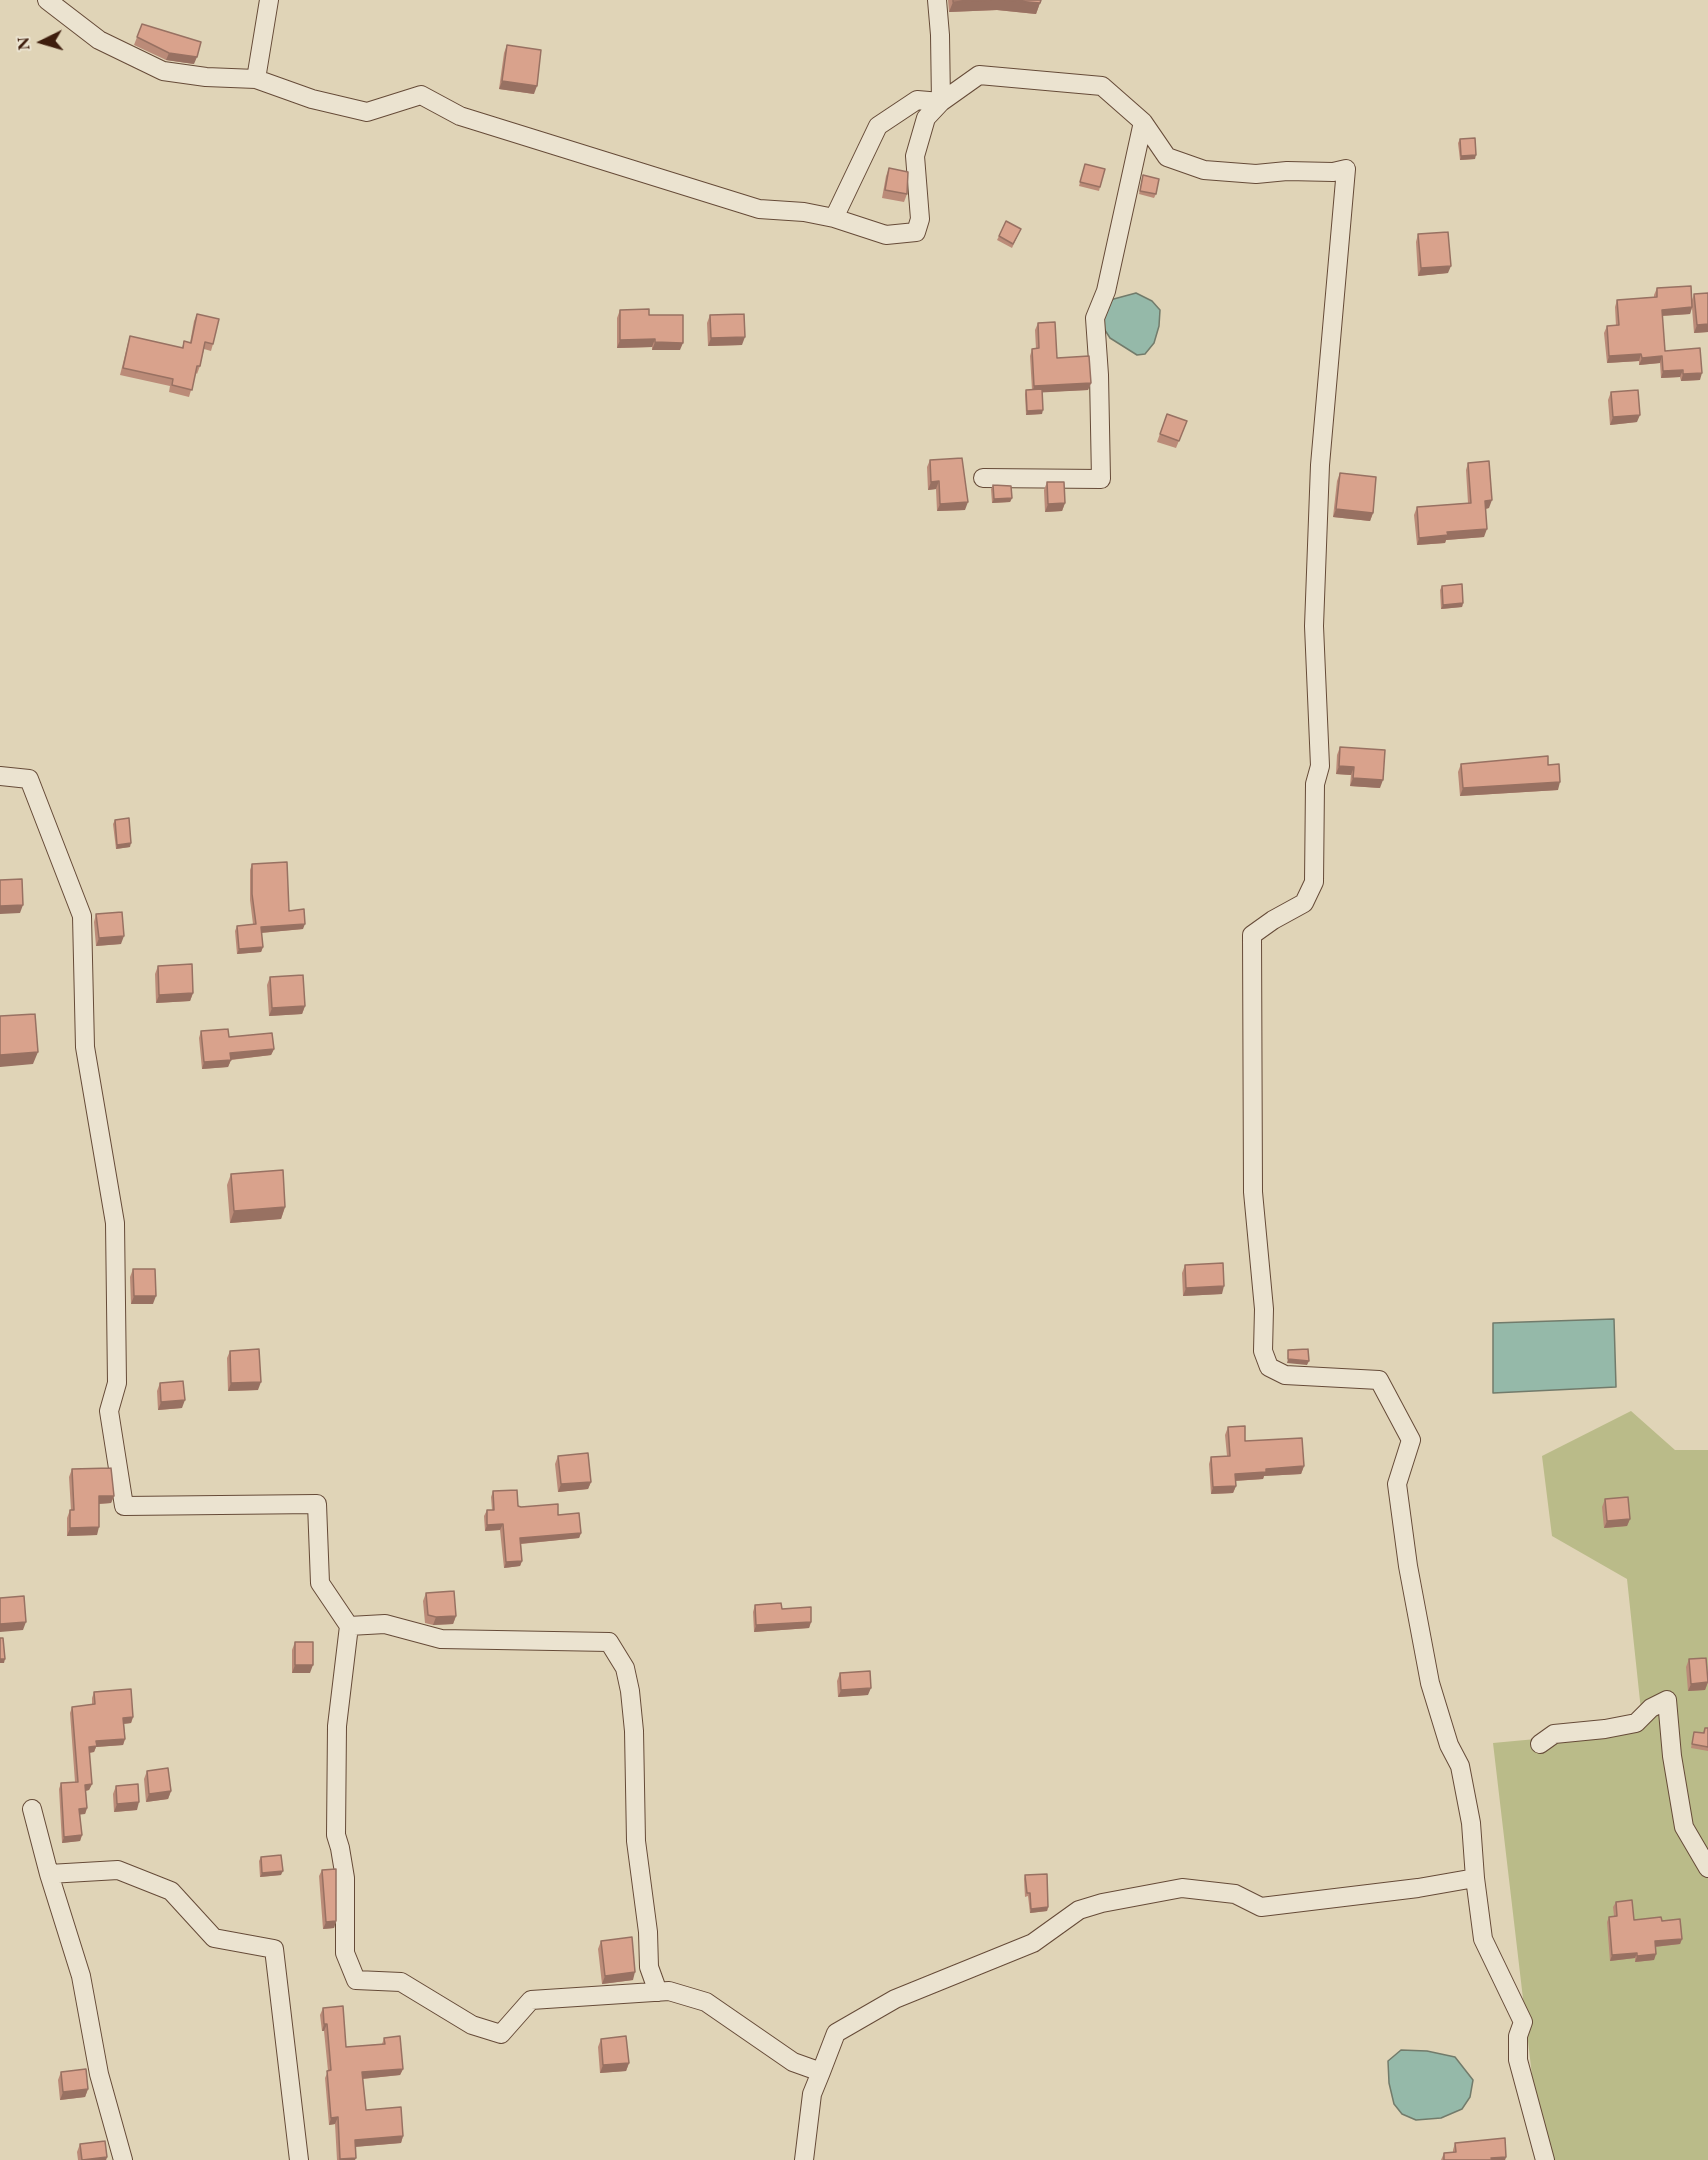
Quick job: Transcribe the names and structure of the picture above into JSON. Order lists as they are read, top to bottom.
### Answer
{
  "north": "left"
}
